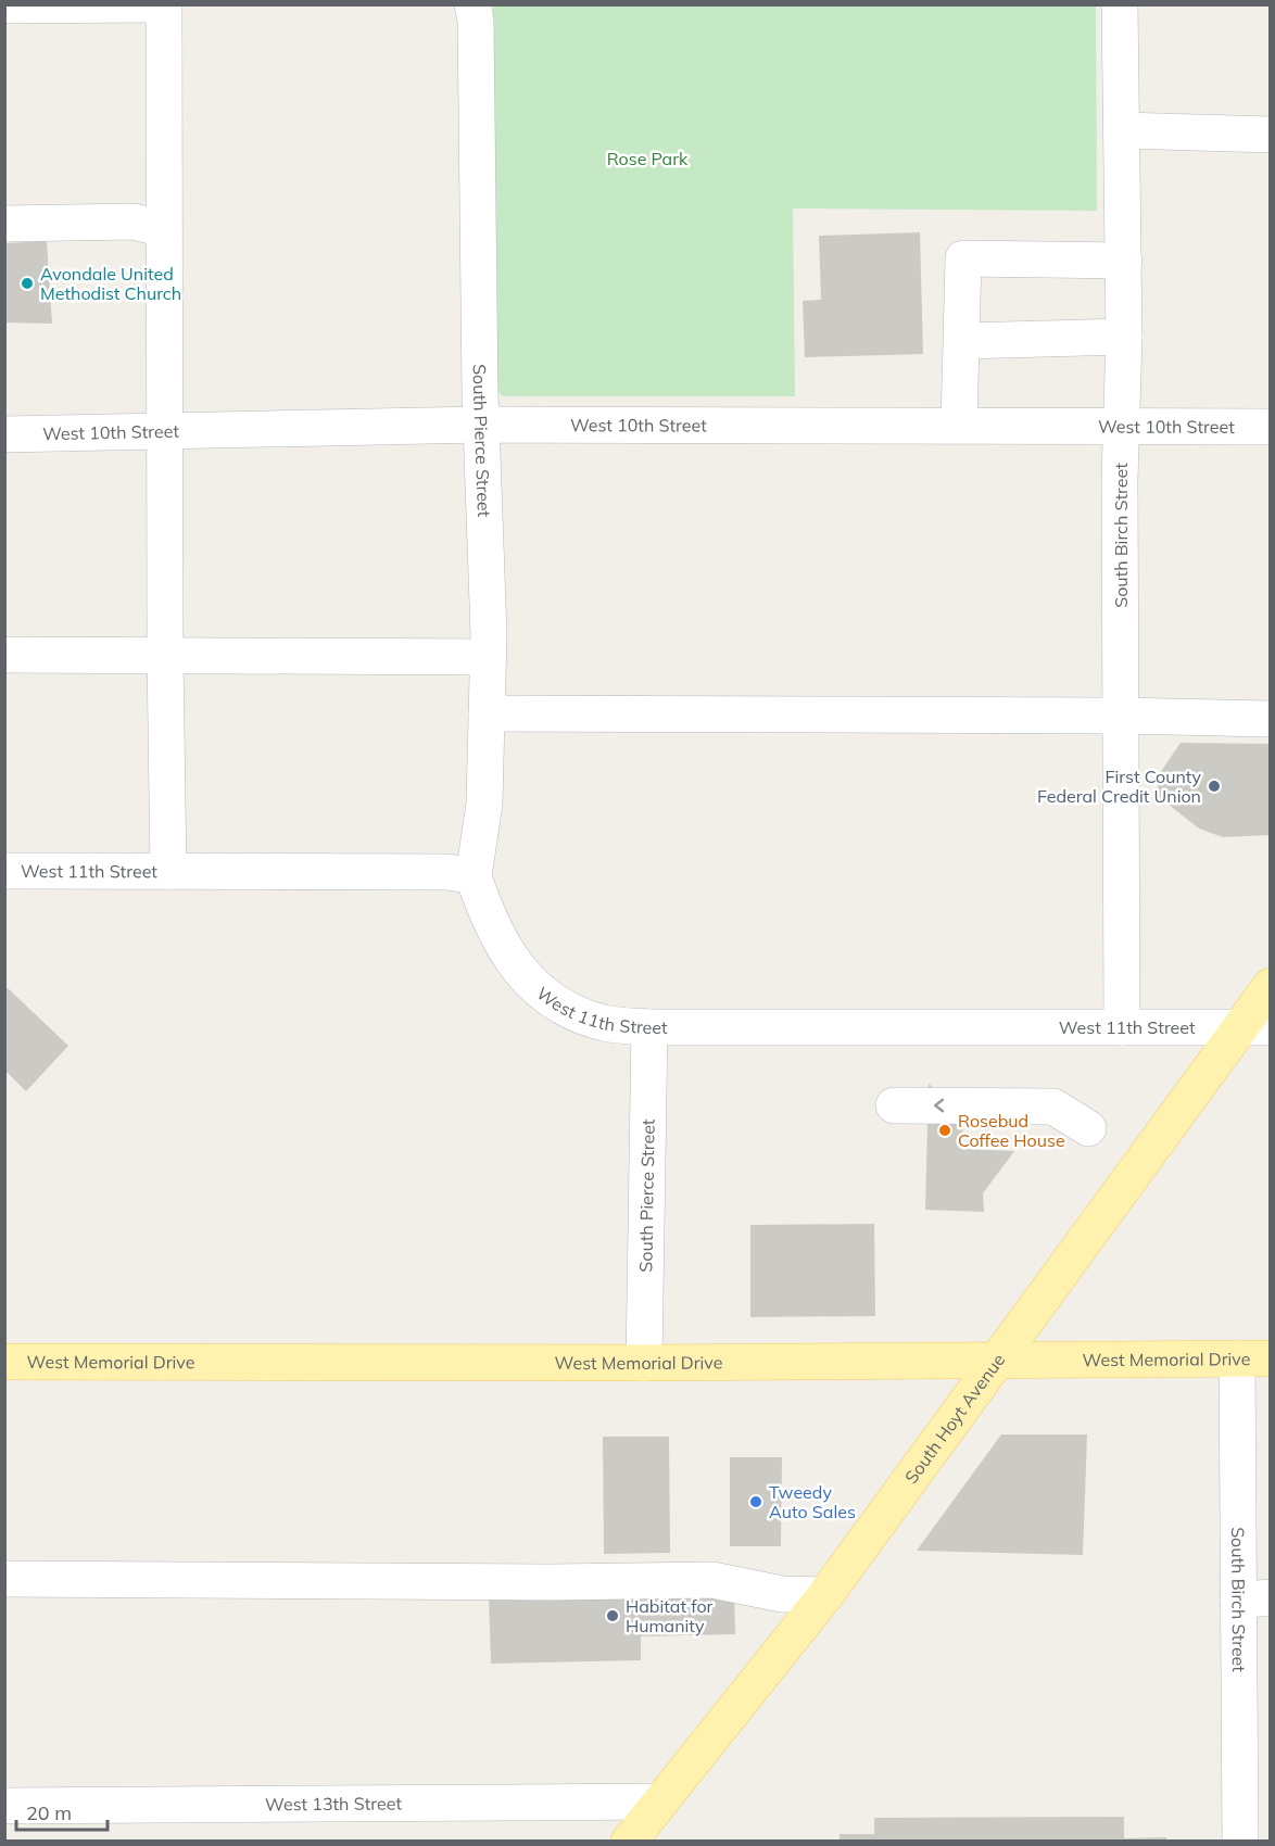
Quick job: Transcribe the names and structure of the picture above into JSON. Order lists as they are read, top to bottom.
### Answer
{
  "streets": {
    "main road": ["West Memorial Drive", "South Hoyt Avenue"],
    "street": [
      "West 10th Street",
      "South Pierce Street",
      "South Birch Street",
      "West 11th Street",
      "West 13th Street"
    ]
  },
  "crossings": [
    ["West 10th Street", "South Pierce Street"],
    ["West 10th Street", "South Birch Street"],
    ["South Pierce Street", "West 11th Street"],
    ["South Pierce Street", "West Memorial Drive"],
    ["South Birch Street", "West 11th Street"],
    ["South Birch Street", "West Memorial Drive"],
    ["West 11th Street", "South Hoyt Avenue"],
    ["West Memorial Drive", "South Hoyt Avenue"],
    ["South Hoyt Avenue", "West 13th Street"]
  ],
  "parks": ["Rose Park"],
  "places": [
    "Avondale United Methodist Church",
    "First County Federal Credit Union",
    "Rosebud Coffee House",
    "Tweedy Auto Sales",
    "Habitat for Humanity"
  ],
  "scale_bar": "20 m"
}
